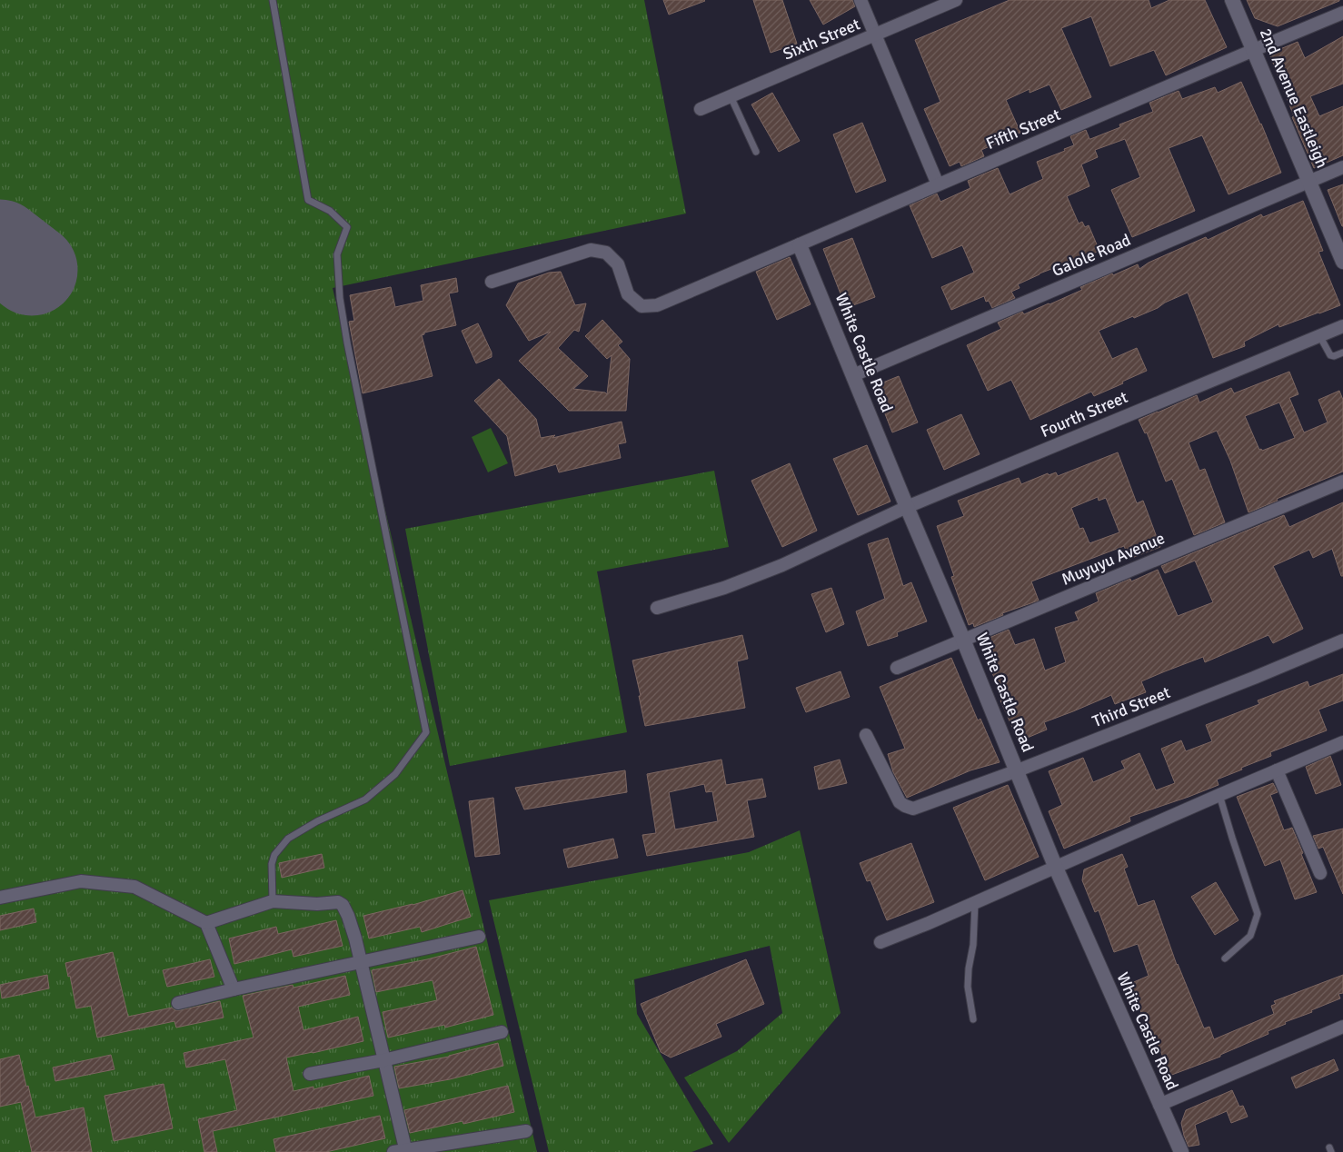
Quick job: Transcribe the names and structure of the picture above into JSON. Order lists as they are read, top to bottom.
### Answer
{
  "streets": {
    "street": [
      "Sixth Street",
      "2nd Avenue Eastleigh",
      "Fifth Street",
      "Galole Road",
      "White Castle Road",
      "Fourth Street",
      "Muyuyu Avenue",
      "Third Street"
    ]
  },
  "crossings": [
    ["2nd Avenue Eastleigh", "Fifth Street"],
    ["2nd Avenue Eastleigh", "Galole Road"],
    ["Fifth Street", "White Castle Road"],
    ["Galole Road", "White Castle Road"],
    ["White Castle Road", "Fourth Street"],
    ["White Castle Road", "Muyuyu Avenue"],
    ["White Castle Road", "Third Street"]
  ]
}
